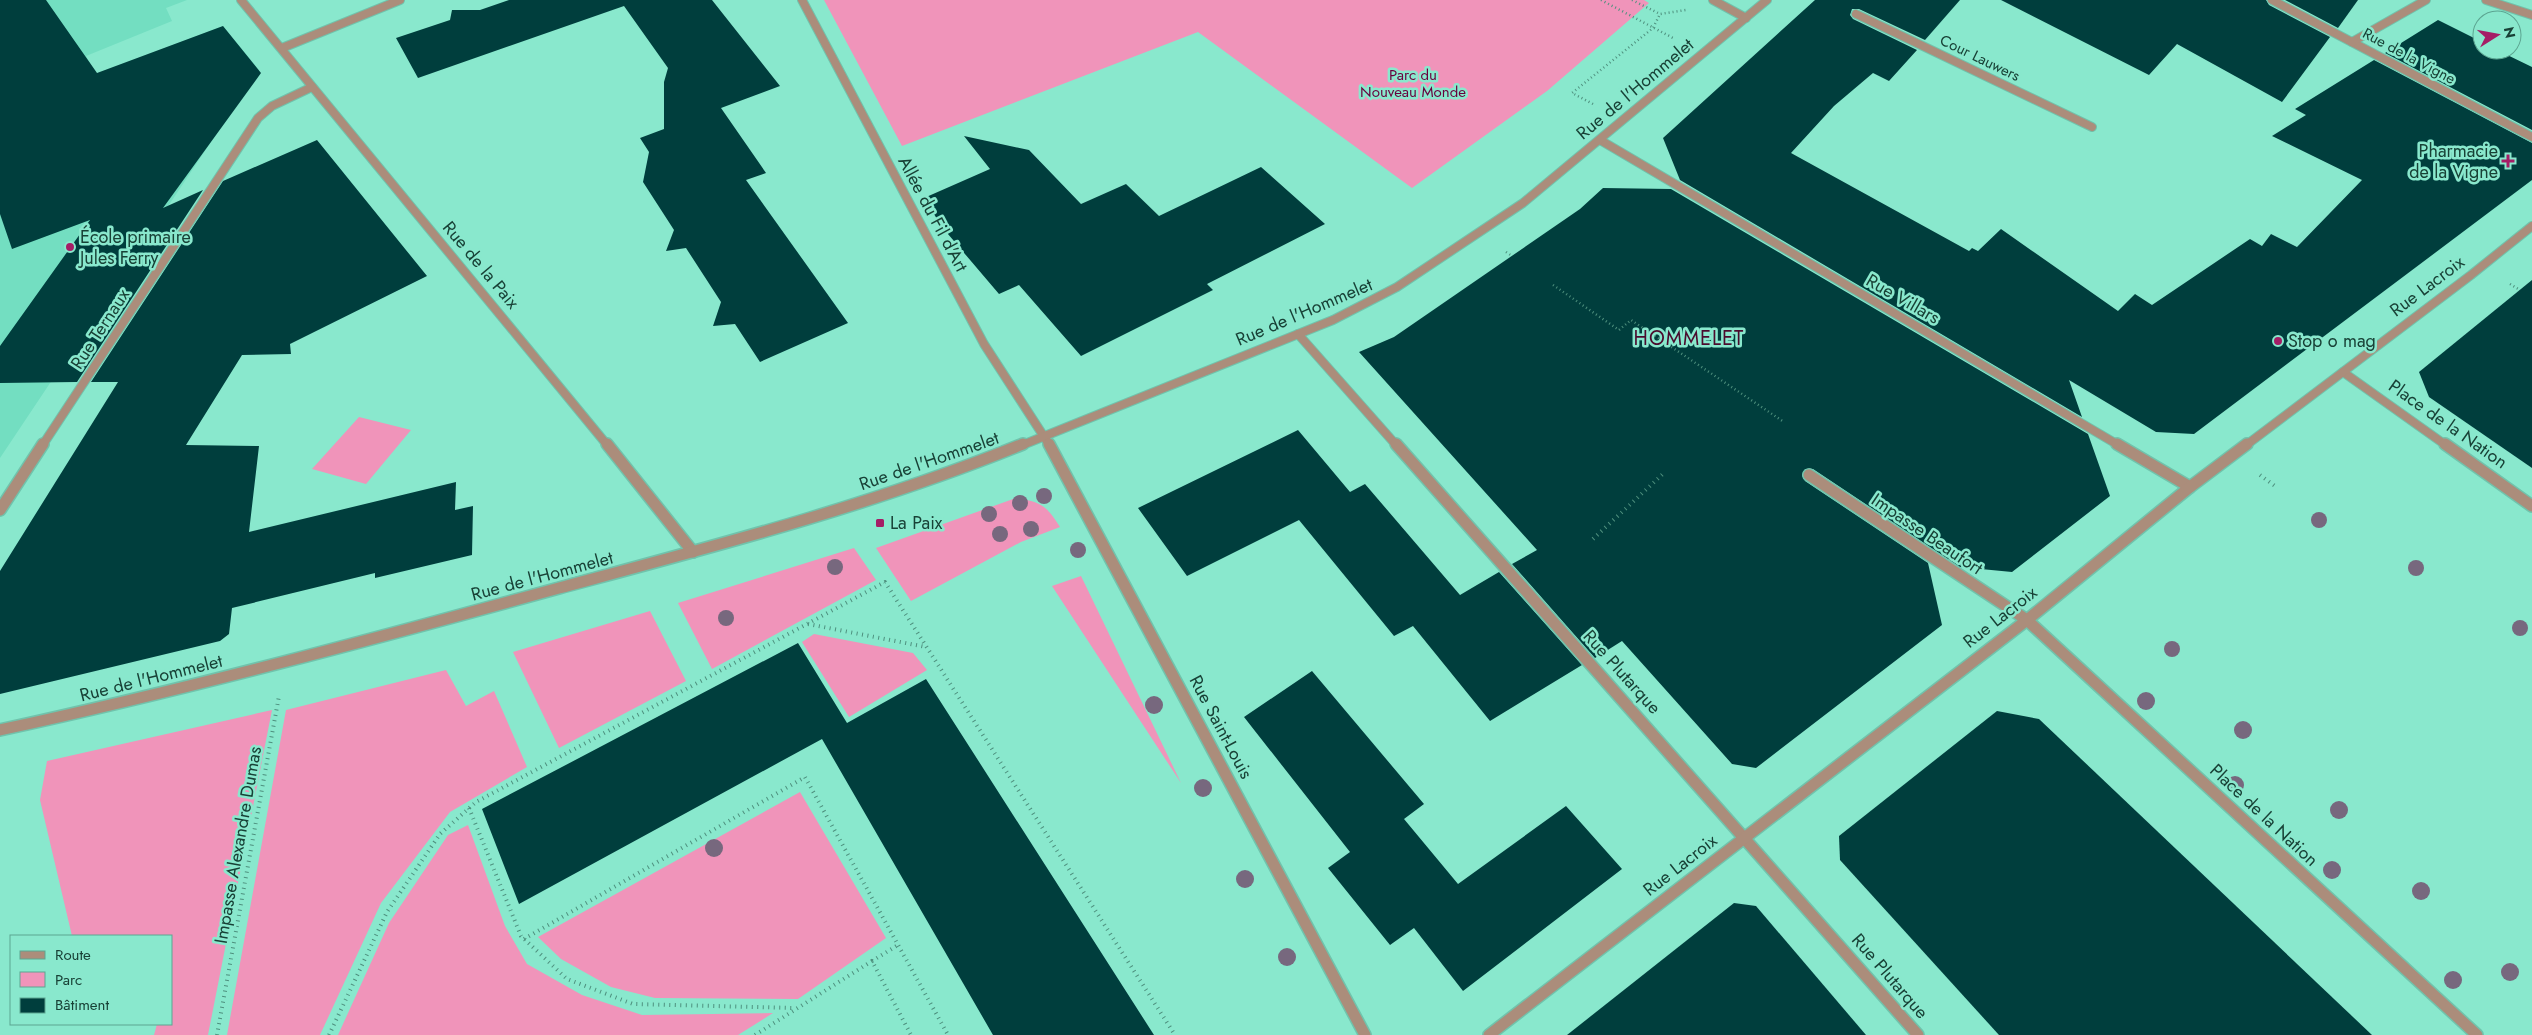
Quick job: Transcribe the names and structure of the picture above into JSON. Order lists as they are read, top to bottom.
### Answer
{
  "streets": {
    "street": [
      "Rue de la Vigne",
      "Cour Lauwers",
      "Rue de l'Hommelet",
      "Allée du Fil d'Art",
      "Rue de la Paix",
      "Rue Lacroix",
      "Rue Villars",
      "Rue Ternaux",
      "Place de la Nation",
      "Impasse Beaufort",
      "Rue Plutarque",
      "Rue Saint-Louis"
    ],
    "path": ["Impasse Alexandre Dumas"]
  },
  "crossings": [
    ["Rue de l'Hommelet", "Allée du Fil d'Art"],
    ["Rue de l'Hommelet", "Rue de la Paix"],
    ["Rue de l'Hommelet", "Rue Villars"],
    ["Rue de l'Hommelet", "Rue Plutarque"],
    ["Rue de l'Hommelet", "Rue Saint-Louis"],
    ["Rue de l'Hommelet", "Impasse Alexandre Dumas"],
    ["Allée du Fil d'Art", "Rue Saint-Louis"],
    ["Rue de la Paix", "Rue Ternaux"],
    ["Rue Lacroix", "Rue Villars"],
    ["Rue Lacroix", "Place de la Nation"],
    ["Rue Lacroix", "Impasse Beaufort"],
    ["Rue Lacroix", "Rue Plutarque"],
    ["Place de la Nation", "Impasse Beaufort"]
  ],
  "districts": ["HOMMELET"],
  "parks": ["Parc du Nouveau Monde"],
  "places": {
    "health": ["Pharmacie de la Vigne"],
    "other": ["École primaire Jules Ferry", "Stop o mag"],
    "transit": ["La Paix"]
  },
  "legend": ["Route", "Parc", "Bâtiment"],
  "north": "right"
}
